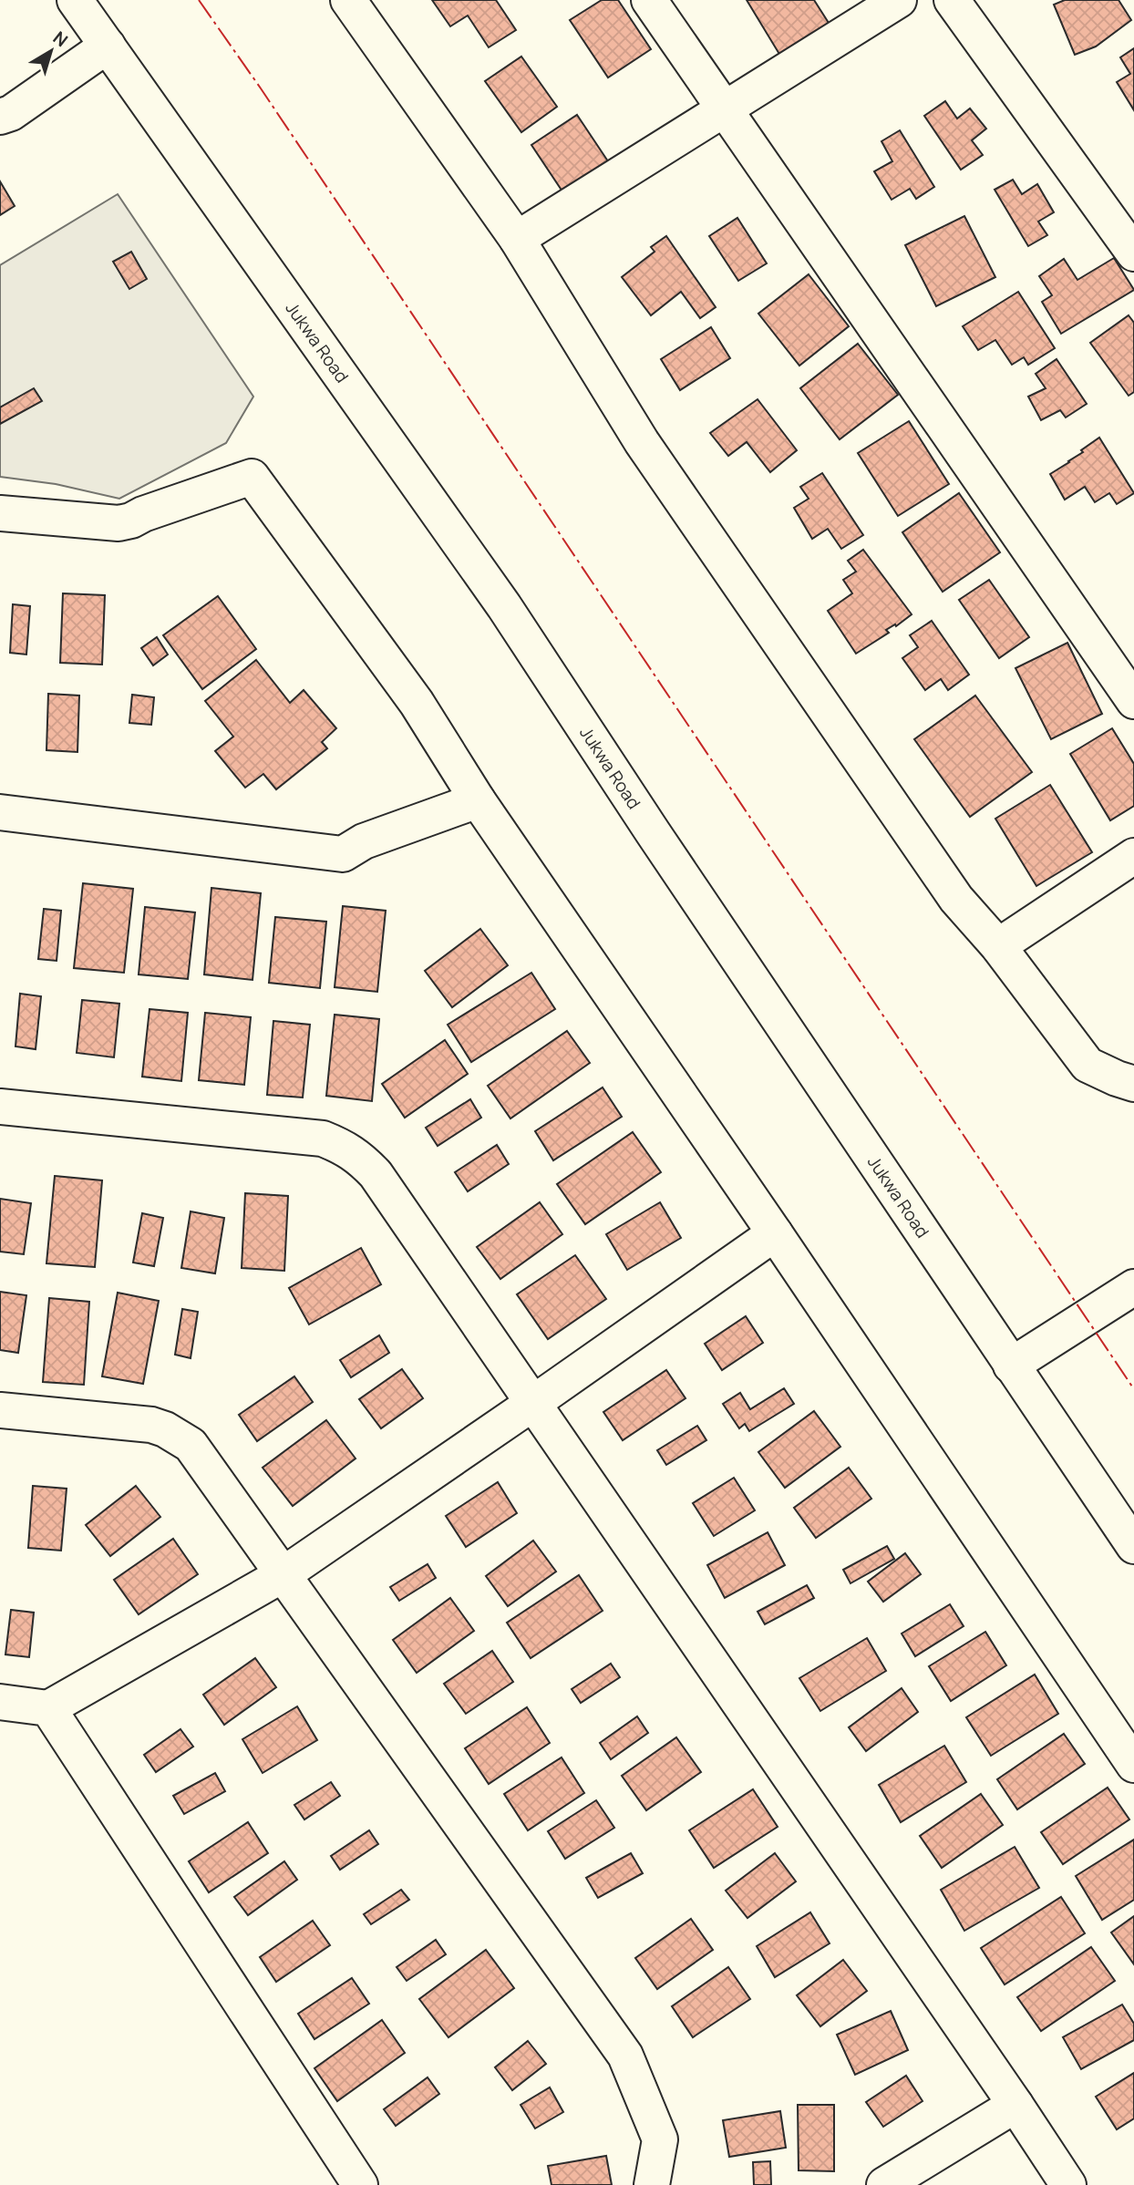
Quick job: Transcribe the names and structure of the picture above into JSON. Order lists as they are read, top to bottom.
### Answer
{
  "streets": {
    "street": ["Jukwa Road"]
  },
  "north": "top right"
}
